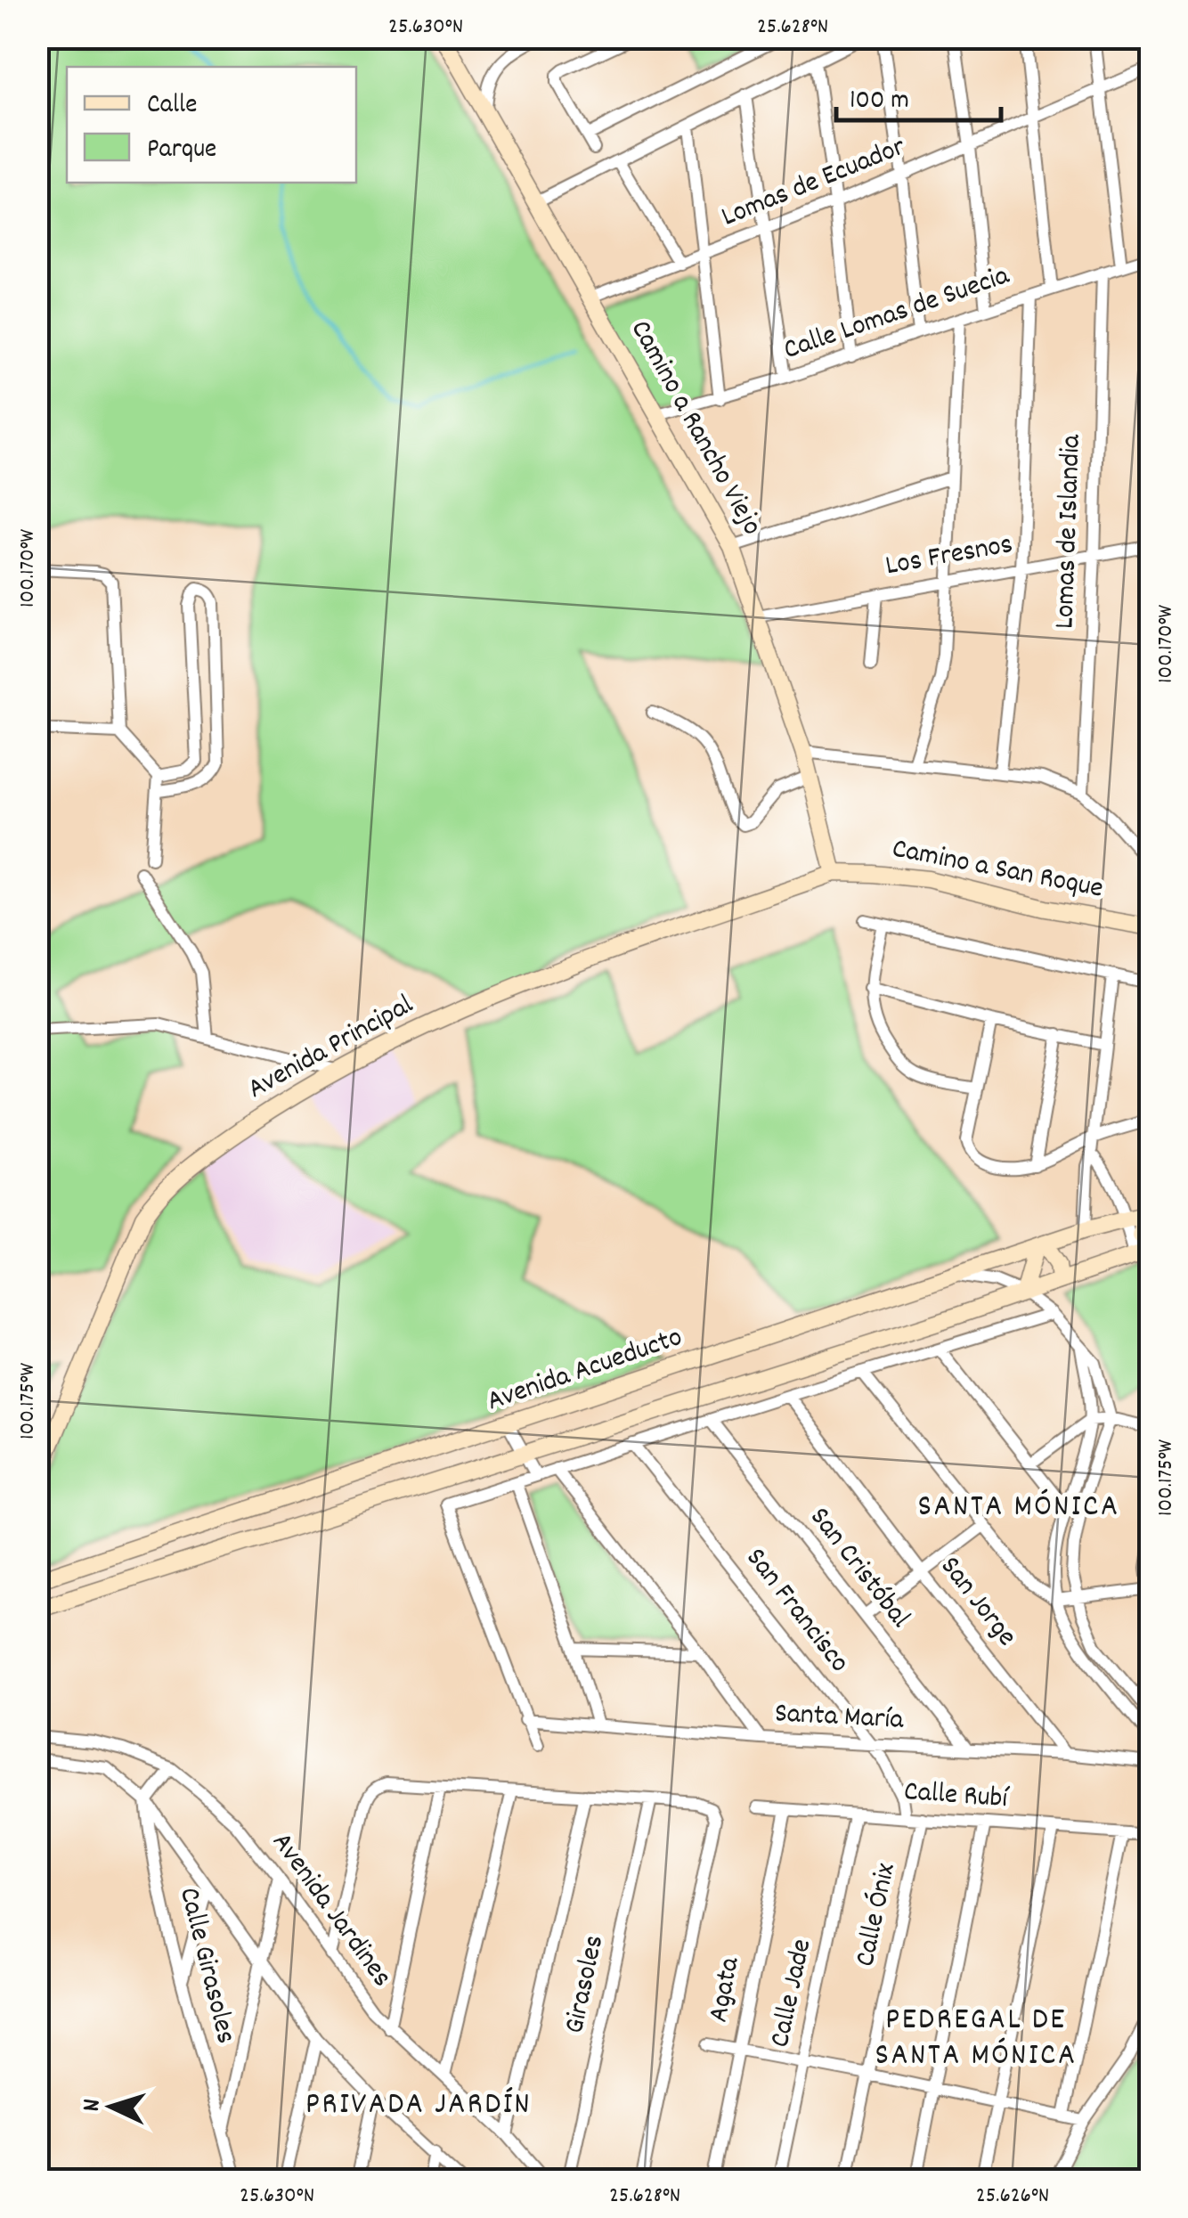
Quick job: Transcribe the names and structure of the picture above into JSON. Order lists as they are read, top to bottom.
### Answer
{
  "streets": {
    "street": [
      "Lomas de Ecuador",
      "Calle Lomas de Suecia",
      "Camino a Rancho Viejo",
      "Lomas de Islandia",
      "Los Fresnos",
      "Camino a San Roque",
      "Avenida Principal",
      "Avenida Acueducto",
      "San Cristóbal",
      "San Jorge",
      "San Francisco",
      "Santa María",
      "Calle Rubí",
      "Avenida Jardines",
      "Calle Ónix",
      "Calle Girasoles",
      "Girasoles",
      "Agata",
      "Calle Jade"
    ]
  },
  "crossings": [
    ["Lomas de Ecuador", "Camino a Rancho Viejo"],
    ["Calle Lomas de Suecia", "Camino a Rancho Viejo"],
    ["Calle Lomas de Suecia", "Lomas de Islandia"],
    ["Camino a Rancho Viejo", "Los Fresnos"],
    ["Camino a Rancho Viejo", "Camino a San Roque"],
    ["Camino a Rancho Viejo", "Avenida Principal"],
    ["Lomas de Islandia", "Los Fresnos"],
    ["Camino a San Roque", "Avenida Principal"],
    ["San Cristóbal", "Santa María"],
    ["San Jorge", "Santa María"],
    ["San Francisco", "Santa María"],
    ["San Francisco", "Calle Rubí"],
    ["Calle Rubí", "Calle Ónix"],
    ["Calle Rubí", "Agata"],
    ["Calle Rubí", "Calle Jade"]
  ],
  "districts": ["SANTA MÓNICA", "PEDREGAL DE SANTA MÓNICA", "PRIVADA JARDÍN"],
  "legend": ["Calle", "Parque"],
  "scale_bar": "100 m",
  "north": "left",
  "coordinates": [
    "25.630°N",
    "25.628°N",
    "100.170°W",
    "100.175°W",
    "25.626°N"
  ]
}
